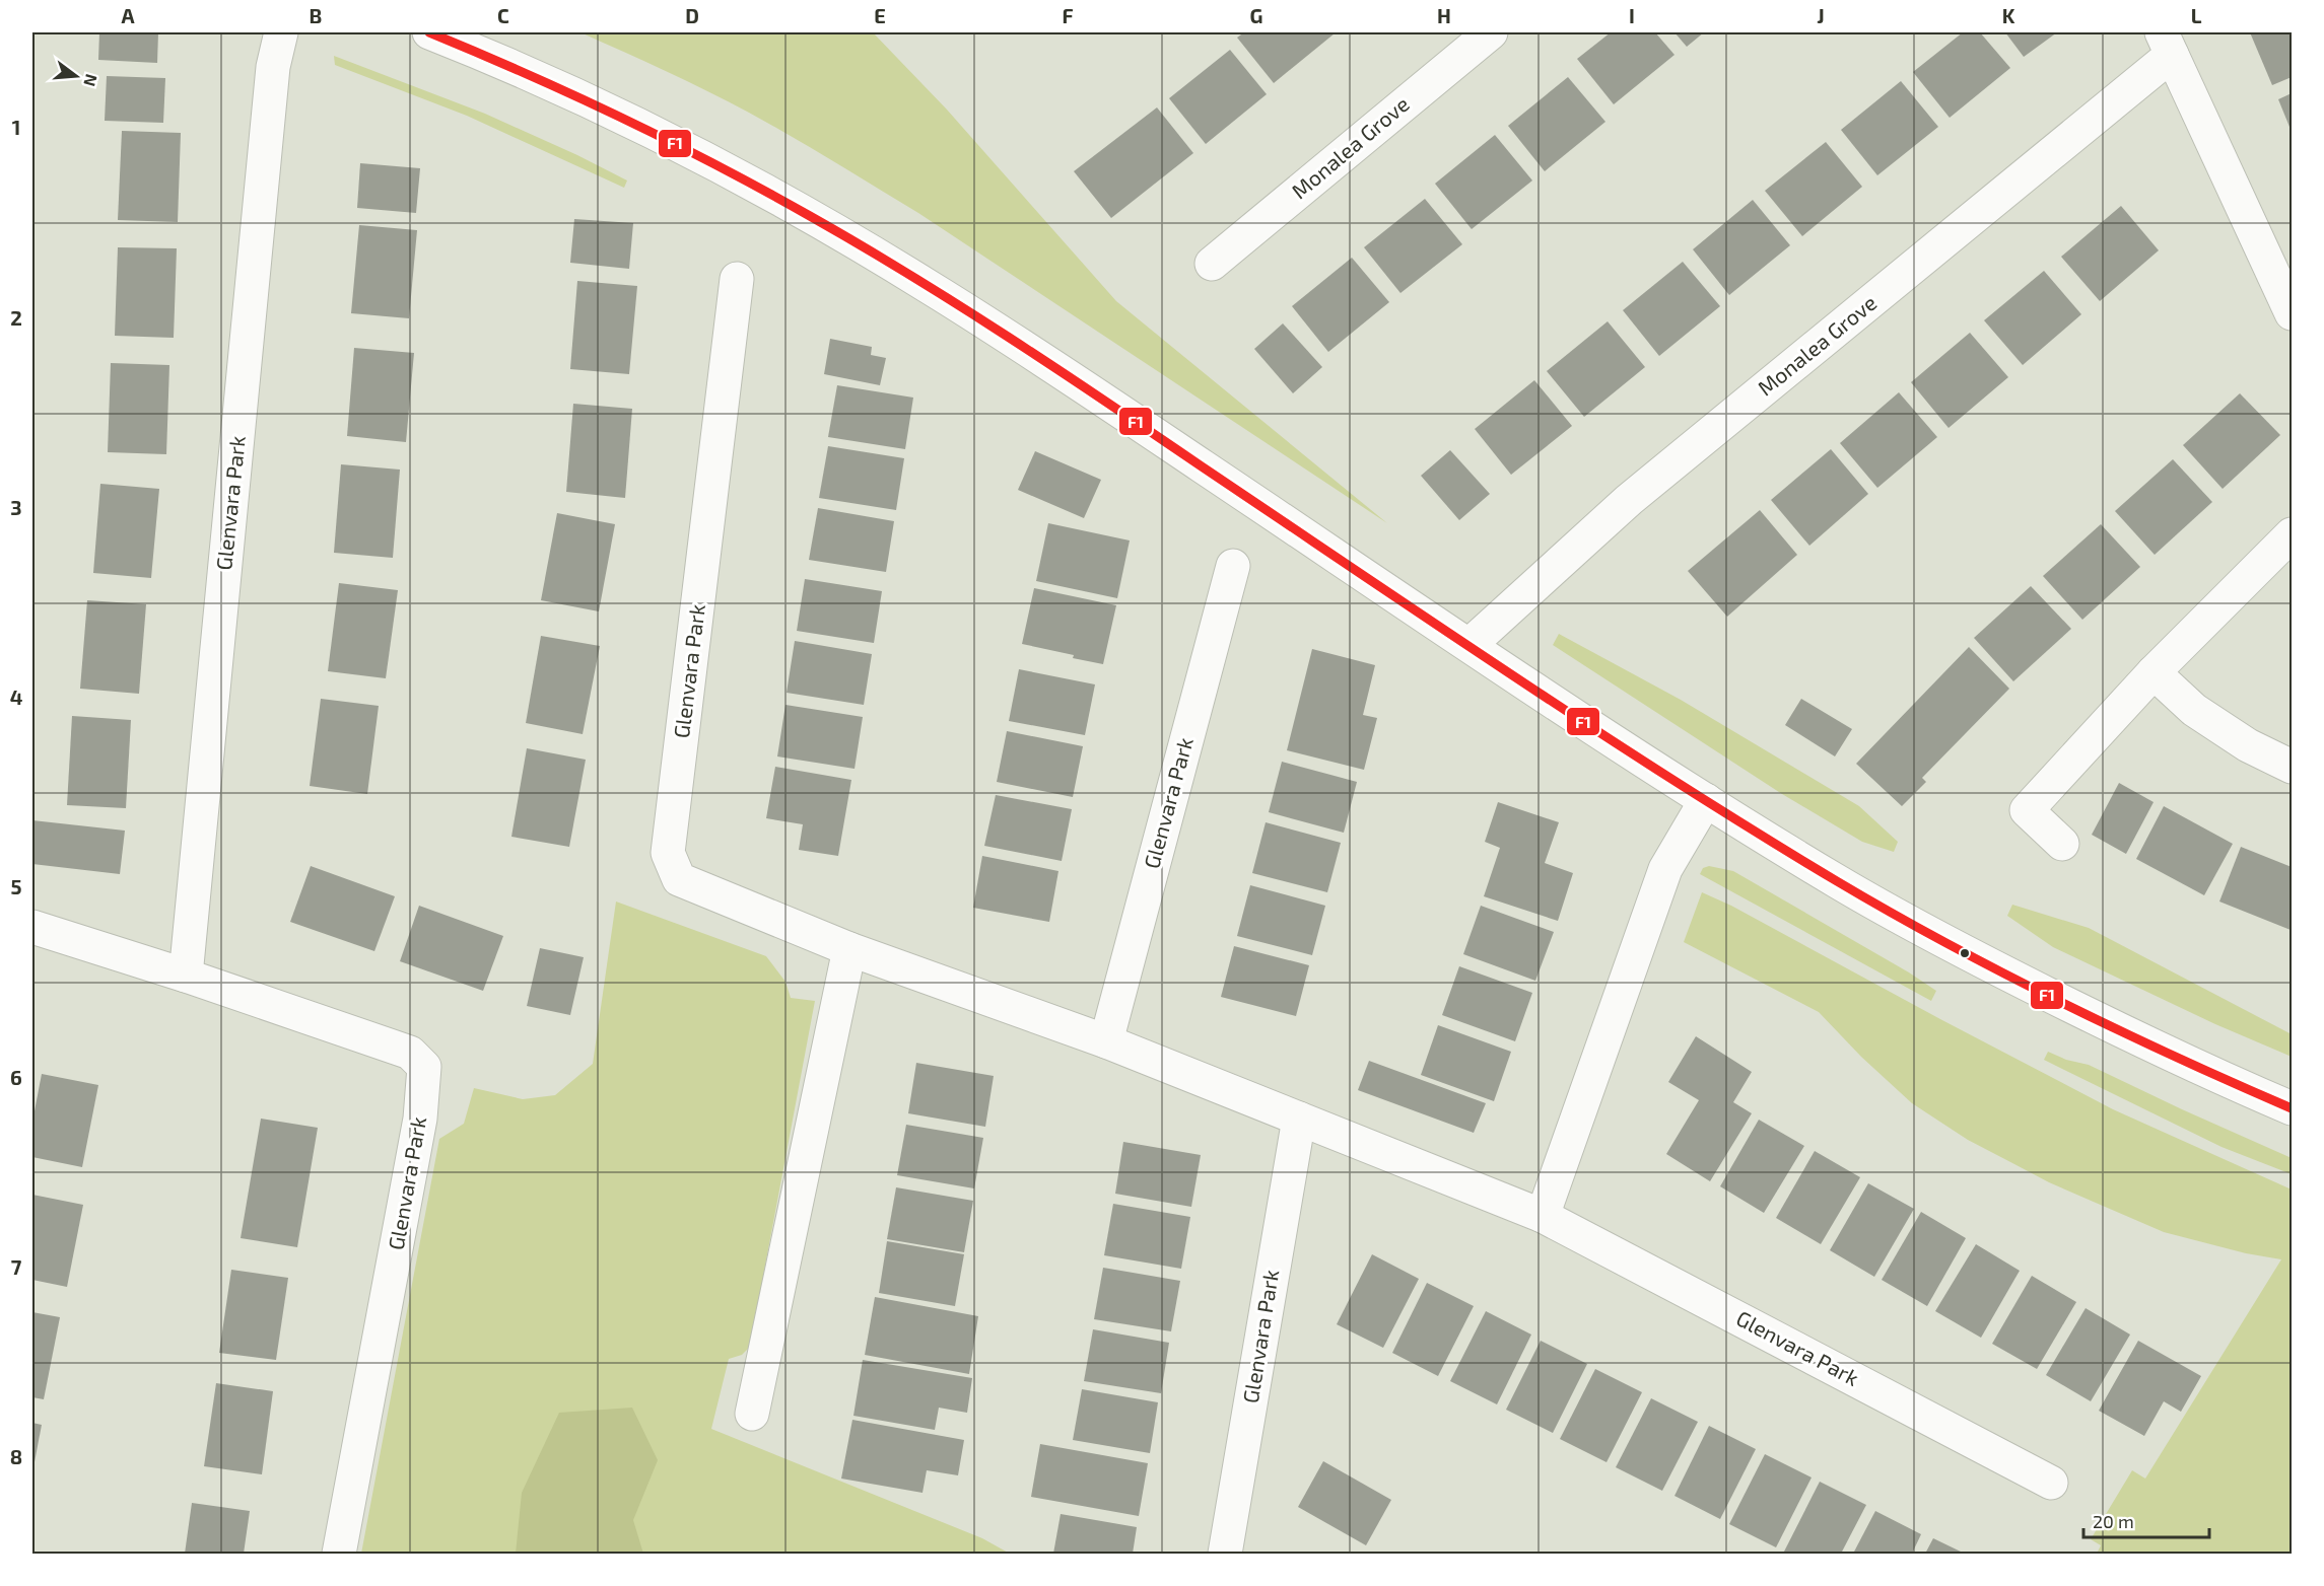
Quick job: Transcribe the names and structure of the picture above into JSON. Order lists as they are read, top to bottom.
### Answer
{
  "streets": {
    "street": ["Monalea Grove", "Glenvara Park"]
  },
  "lines": ["transit line F1"],
  "scale_bar": "20 m",
  "north": "right",
  "grid": {
    "columns": [
      "A",
      "B",
      "C",
      "D",
      "E",
      "F",
      "G",
      "H",
      "I",
      "J",
      "K",
      "L"
    ],
    "rows": [
      "1",
      "2",
      "3",
      "4",
      "5",
      "6",
      "7",
      "8"
    ]
  }
}
